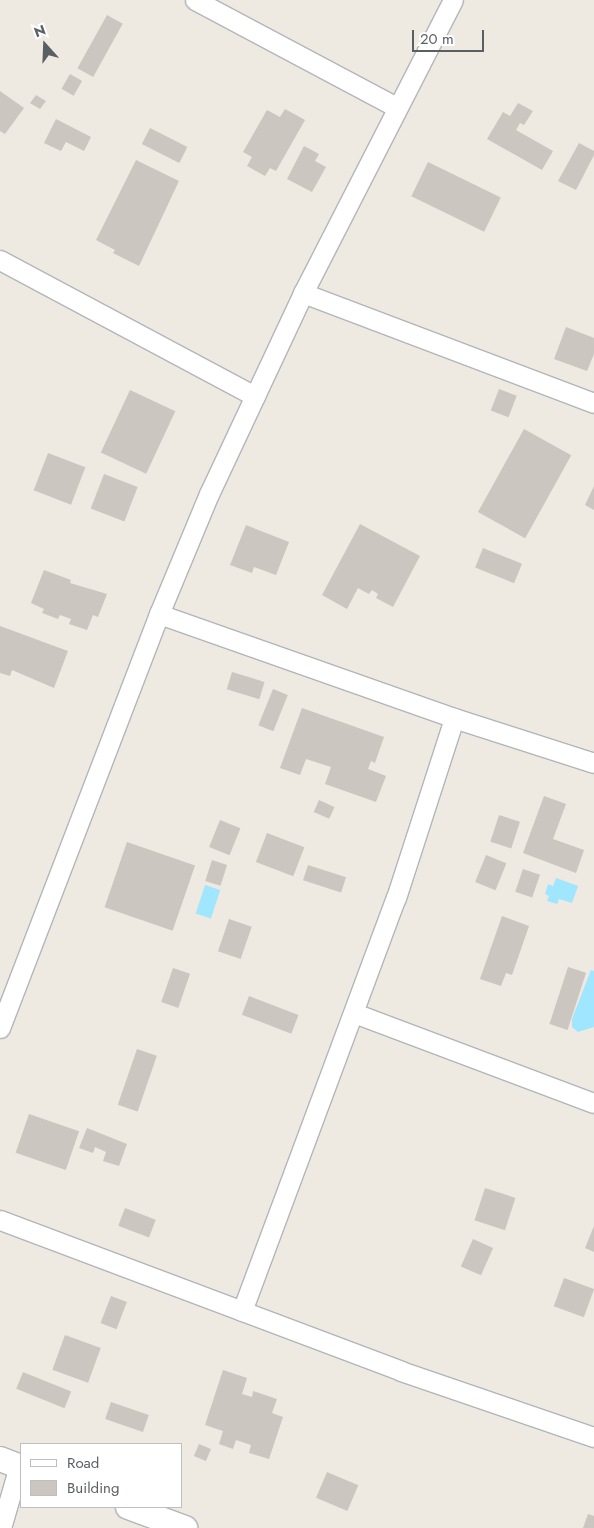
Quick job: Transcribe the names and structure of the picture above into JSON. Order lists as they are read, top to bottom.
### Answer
{
  "legend": ["Road", "Building"],
  "scale_bar": "20 m",
  "north": "top"
}
